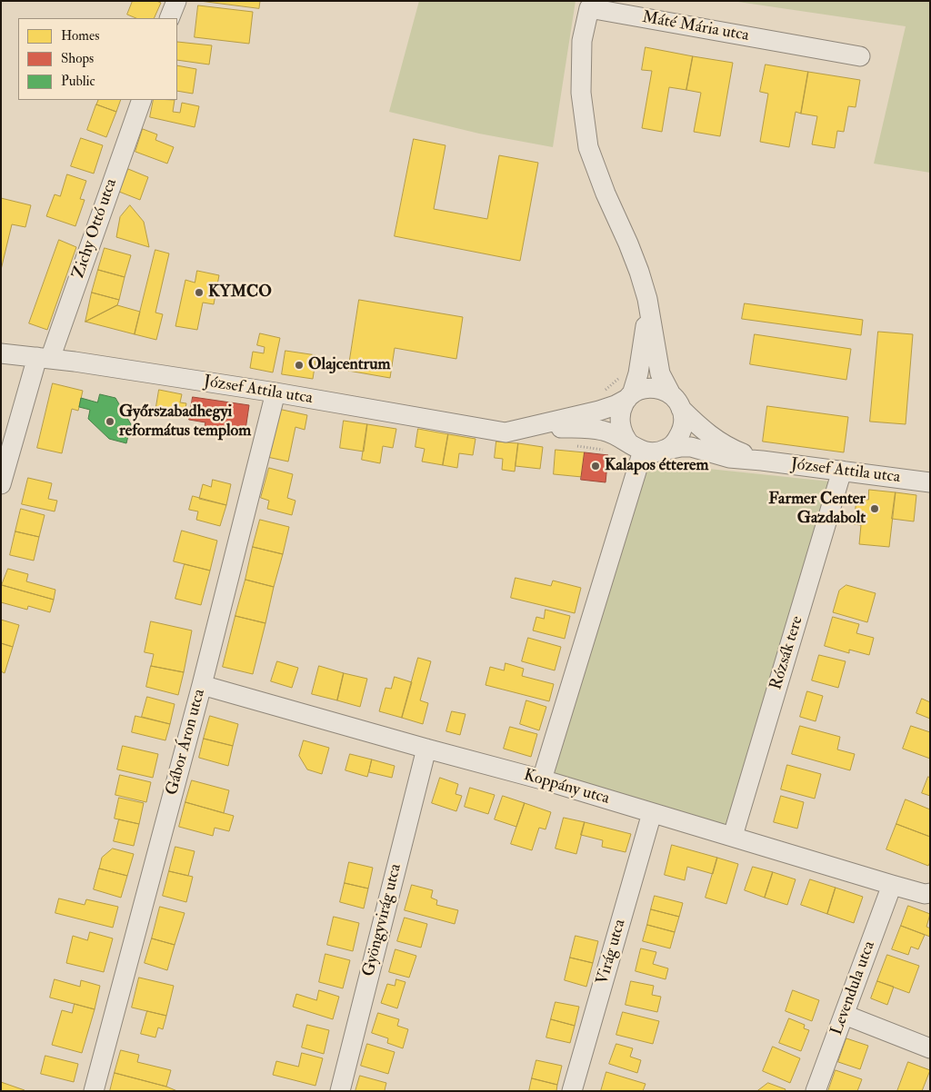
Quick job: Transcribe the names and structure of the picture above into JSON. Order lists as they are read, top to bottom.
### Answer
{
  "streets": {
    "street": [
      "Máté Mária utca",
      "Zichy Ottó utca",
      "József Attila utca",
      "Rózsák tere",
      "Gábor Áron utca",
      "Koppány utca",
      "Gyöngyvirág utca",
      "Virág utca",
      "Levendula utca"
    ]
  },
  "crossings": [
    ["Máté Mária utca", "József Attila utca"],
    ["Zichy Ottó utca", "József Attila utca"],
    ["József Attila utca", "Rózsák tere"],
    ["József Attila utca", "Gábor Áron utca"],
    ["Rózsák tere", "Koppány utca"],
    ["Gábor Áron utca", "Koppány utca"],
    ["Koppány utca", "Gyöngyvirág utca"],
    ["Koppány utca", "Virág utca"],
    ["Koppány utca", "Levendula utca"]
  ],
  "places": [
    "KYMCO",
    "Olajcentrum",
    "Győrszabadhegyi református templom",
    "Kalapos étterem",
    "Farmer Center Gazdabolt"
  ],
  "legend": ["Homes", "Shops", "Public"]
}
